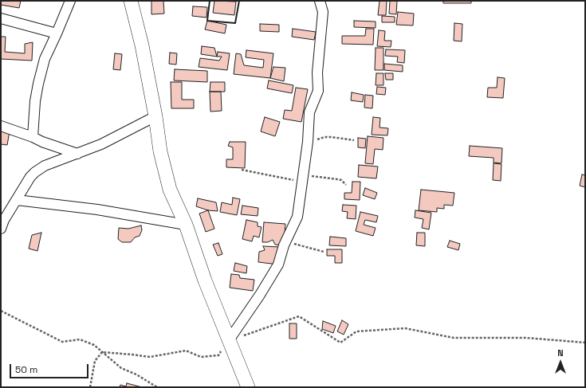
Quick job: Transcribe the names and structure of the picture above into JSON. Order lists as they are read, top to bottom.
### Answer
{
  "scale_bar": "50 m",
  "north": "top"
}
